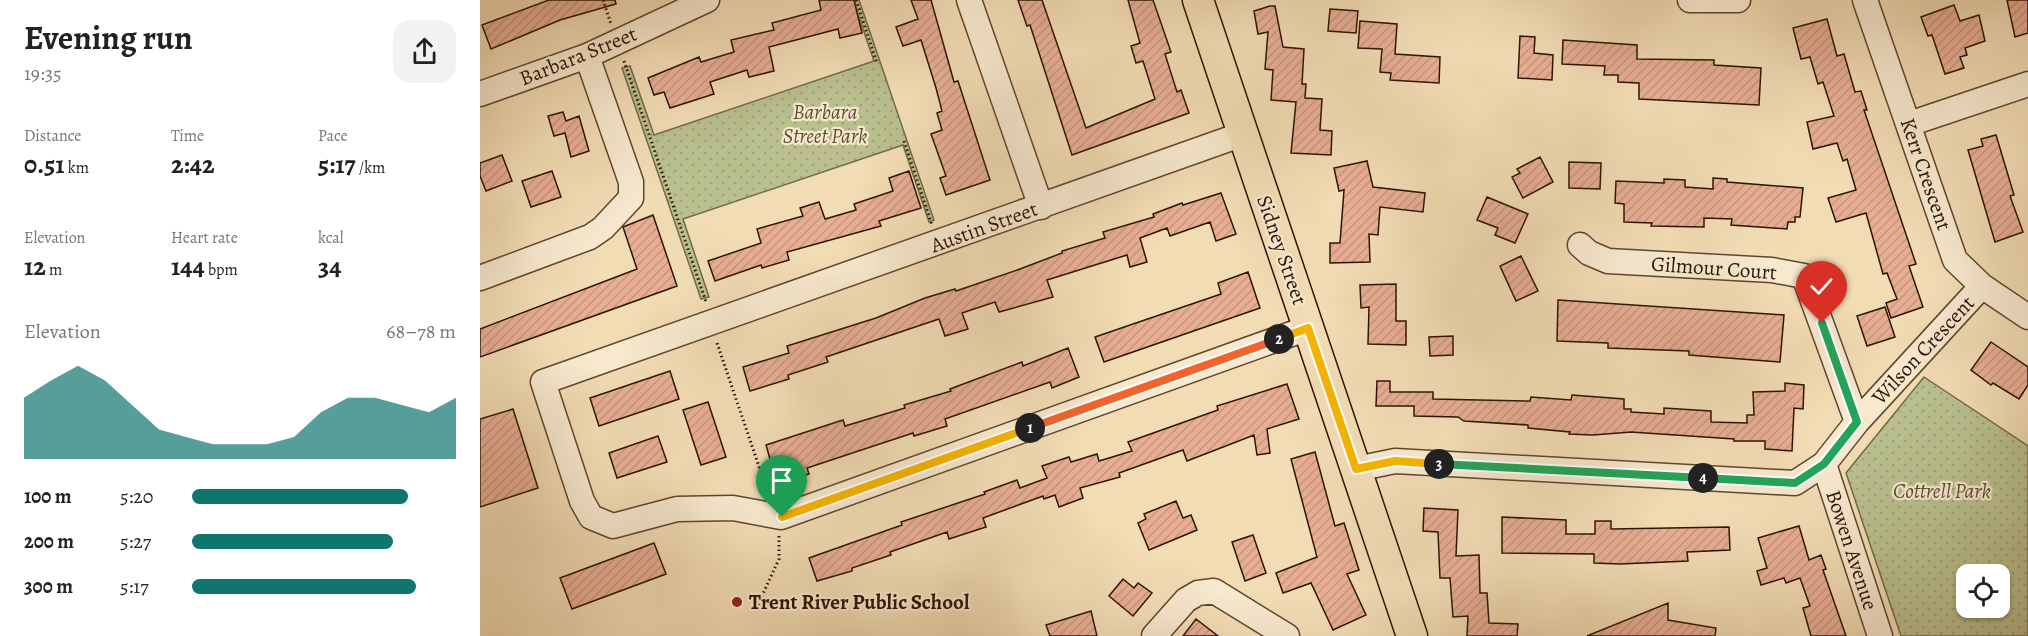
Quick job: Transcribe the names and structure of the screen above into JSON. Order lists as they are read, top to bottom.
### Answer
{
  "streets": {
    "main road": ["Sidney Street"],
    "street": [
      "Barbara Street",
      "Kerr Crescent",
      "Austin Street",
      "Gilmour Court",
      "Wilson Crescent",
      "Bowen Avenue"
    ]
  },
  "crossings": [
    ["Kerr Crescent", "Wilson Crescent"],
    ["Austin Street", "Sidney Street"],
    ["Sidney Street", "Wilson Crescent"],
    ["Gilmour Court", "Wilson Crescent"],
    ["Wilson Crescent", "Bowen Avenue"]
  ],
  "parks": ["Barbara Street Park", "Cottrell Park"],
  "places": ["Trent River Public School"],
  "page": {
    "heading": ["Evening run", "19:35"],
    "stats": [
      ["Distance", "0.51 km"],
      ["Time", "2:42"],
      ["Pace", "5:17 /km"],
      ["Elevation", "12 m"],
      ["Heart rate", "144 bpm"],
      ["kcal", "34"]
    ],
    "chart": ["Elevation", "68–78 m"],
    "pins": [
      "2",
      "1",
      "3",
      "4"
    ],
    "list": [
      {
        "name": "100 m",
        "note": "5:20"
      },
      {
        "name": "200 m",
        "note": "5:27"
      },
      {
        "name": "300 m",
        "note": "5:17"
      }
    ]
  }
}
